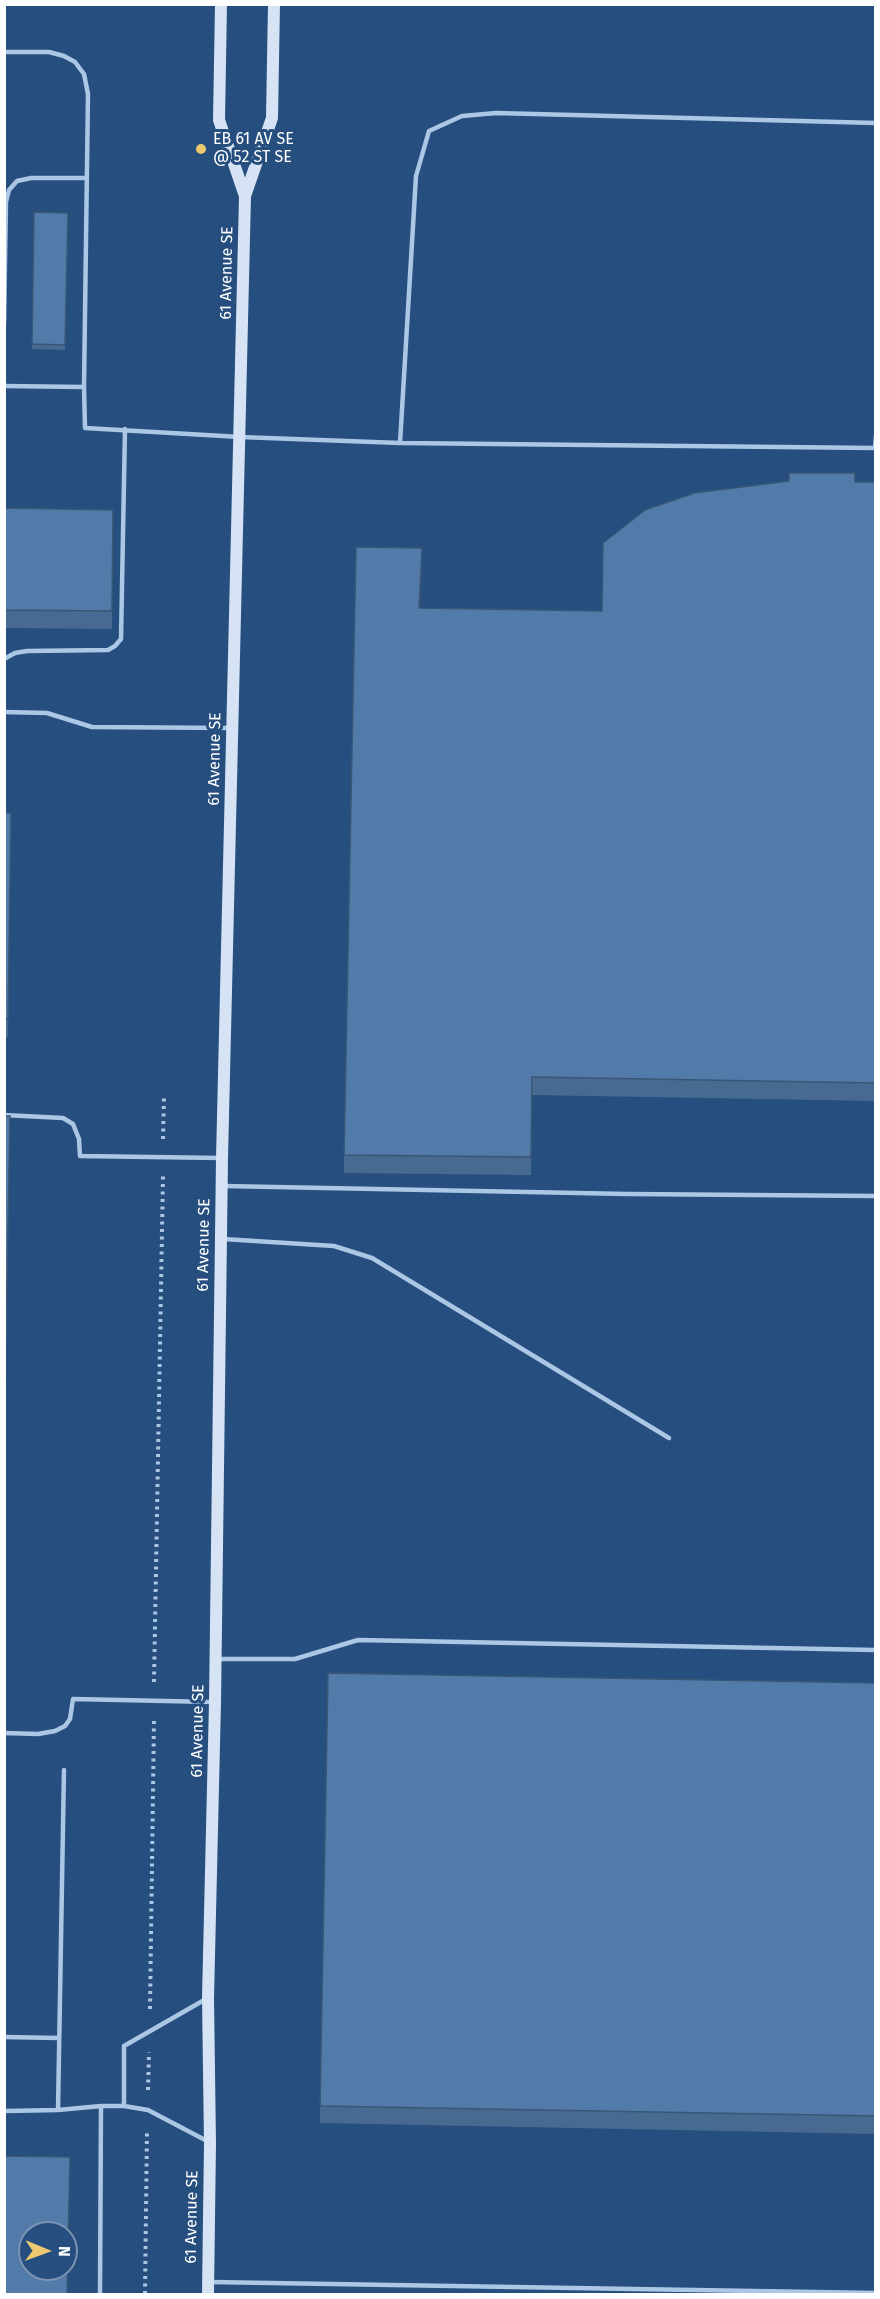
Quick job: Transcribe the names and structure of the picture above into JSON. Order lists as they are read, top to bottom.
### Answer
{
  "streets": {
    "street": ["61 Avenue SE"]
  },
  "places": ["EB 61 AV SE @ 52 ST SE"],
  "north": "right"
}
